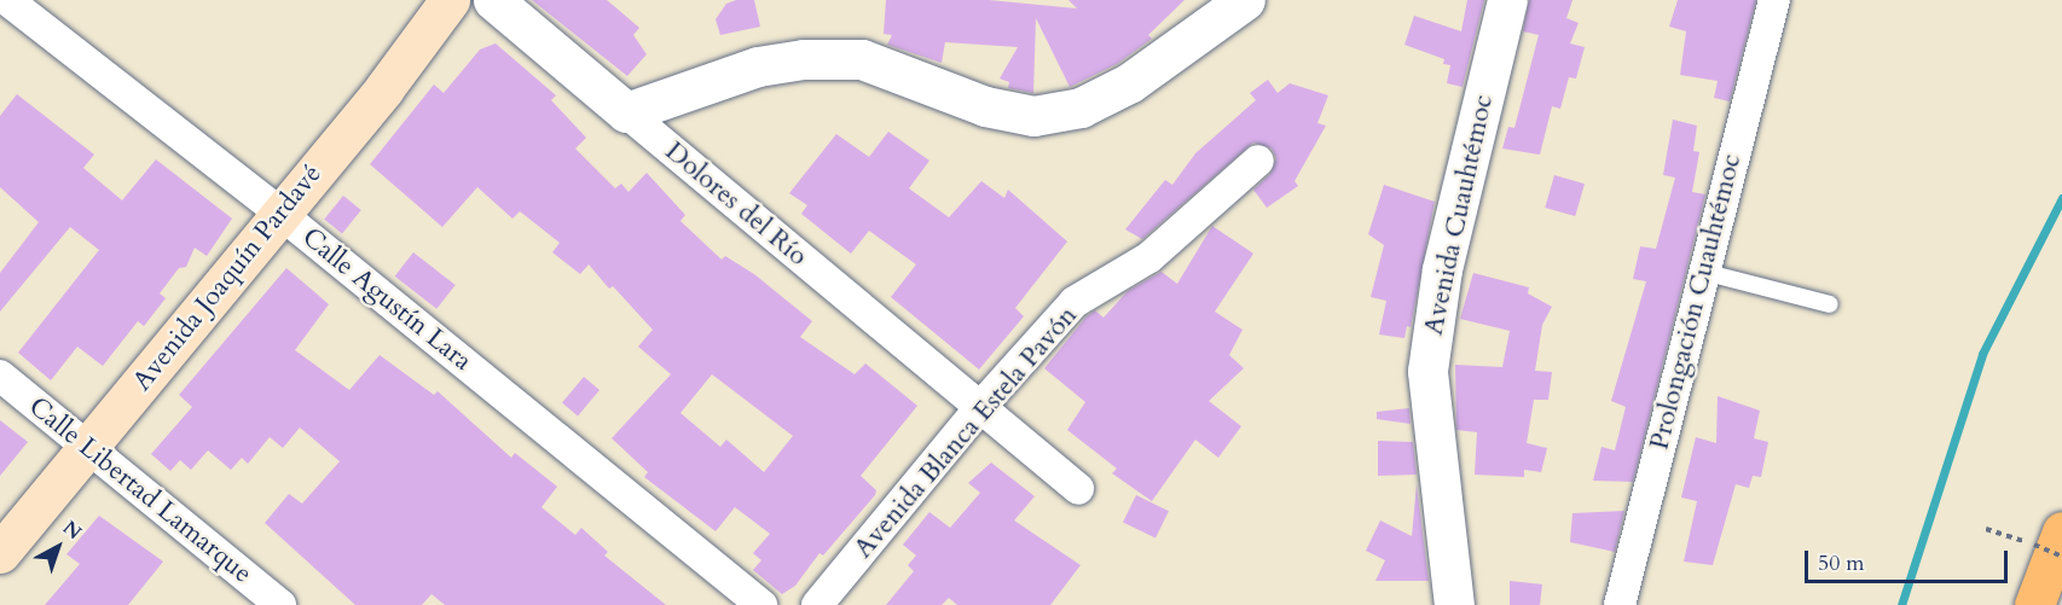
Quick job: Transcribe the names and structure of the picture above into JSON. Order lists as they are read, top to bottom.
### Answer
{
  "streets": {
    "main road": ["Avenida Joaquín Pardavé"],
    "street": [
      "Dolores del Río",
      "Avenida Cuauhtémoc",
      "Calle Agustín Lara",
      "Prolongación Cuauhtémoc",
      "Avenida Blanca Estela Pavón",
      "Calle Libertad Lamarque"
    ]
  },
  "crossings": [
    ["Dolores del Río", "Avenida Blanca Estela Pavón"],
    ["Avenida Joaquín Pardavé", "Calle Agustín Lara"],
    ["Avenida Joaquín Pardavé", "Calle Libertad Lamarque"]
  ],
  "scale_bar": "50 m",
  "north": "top right"
}
